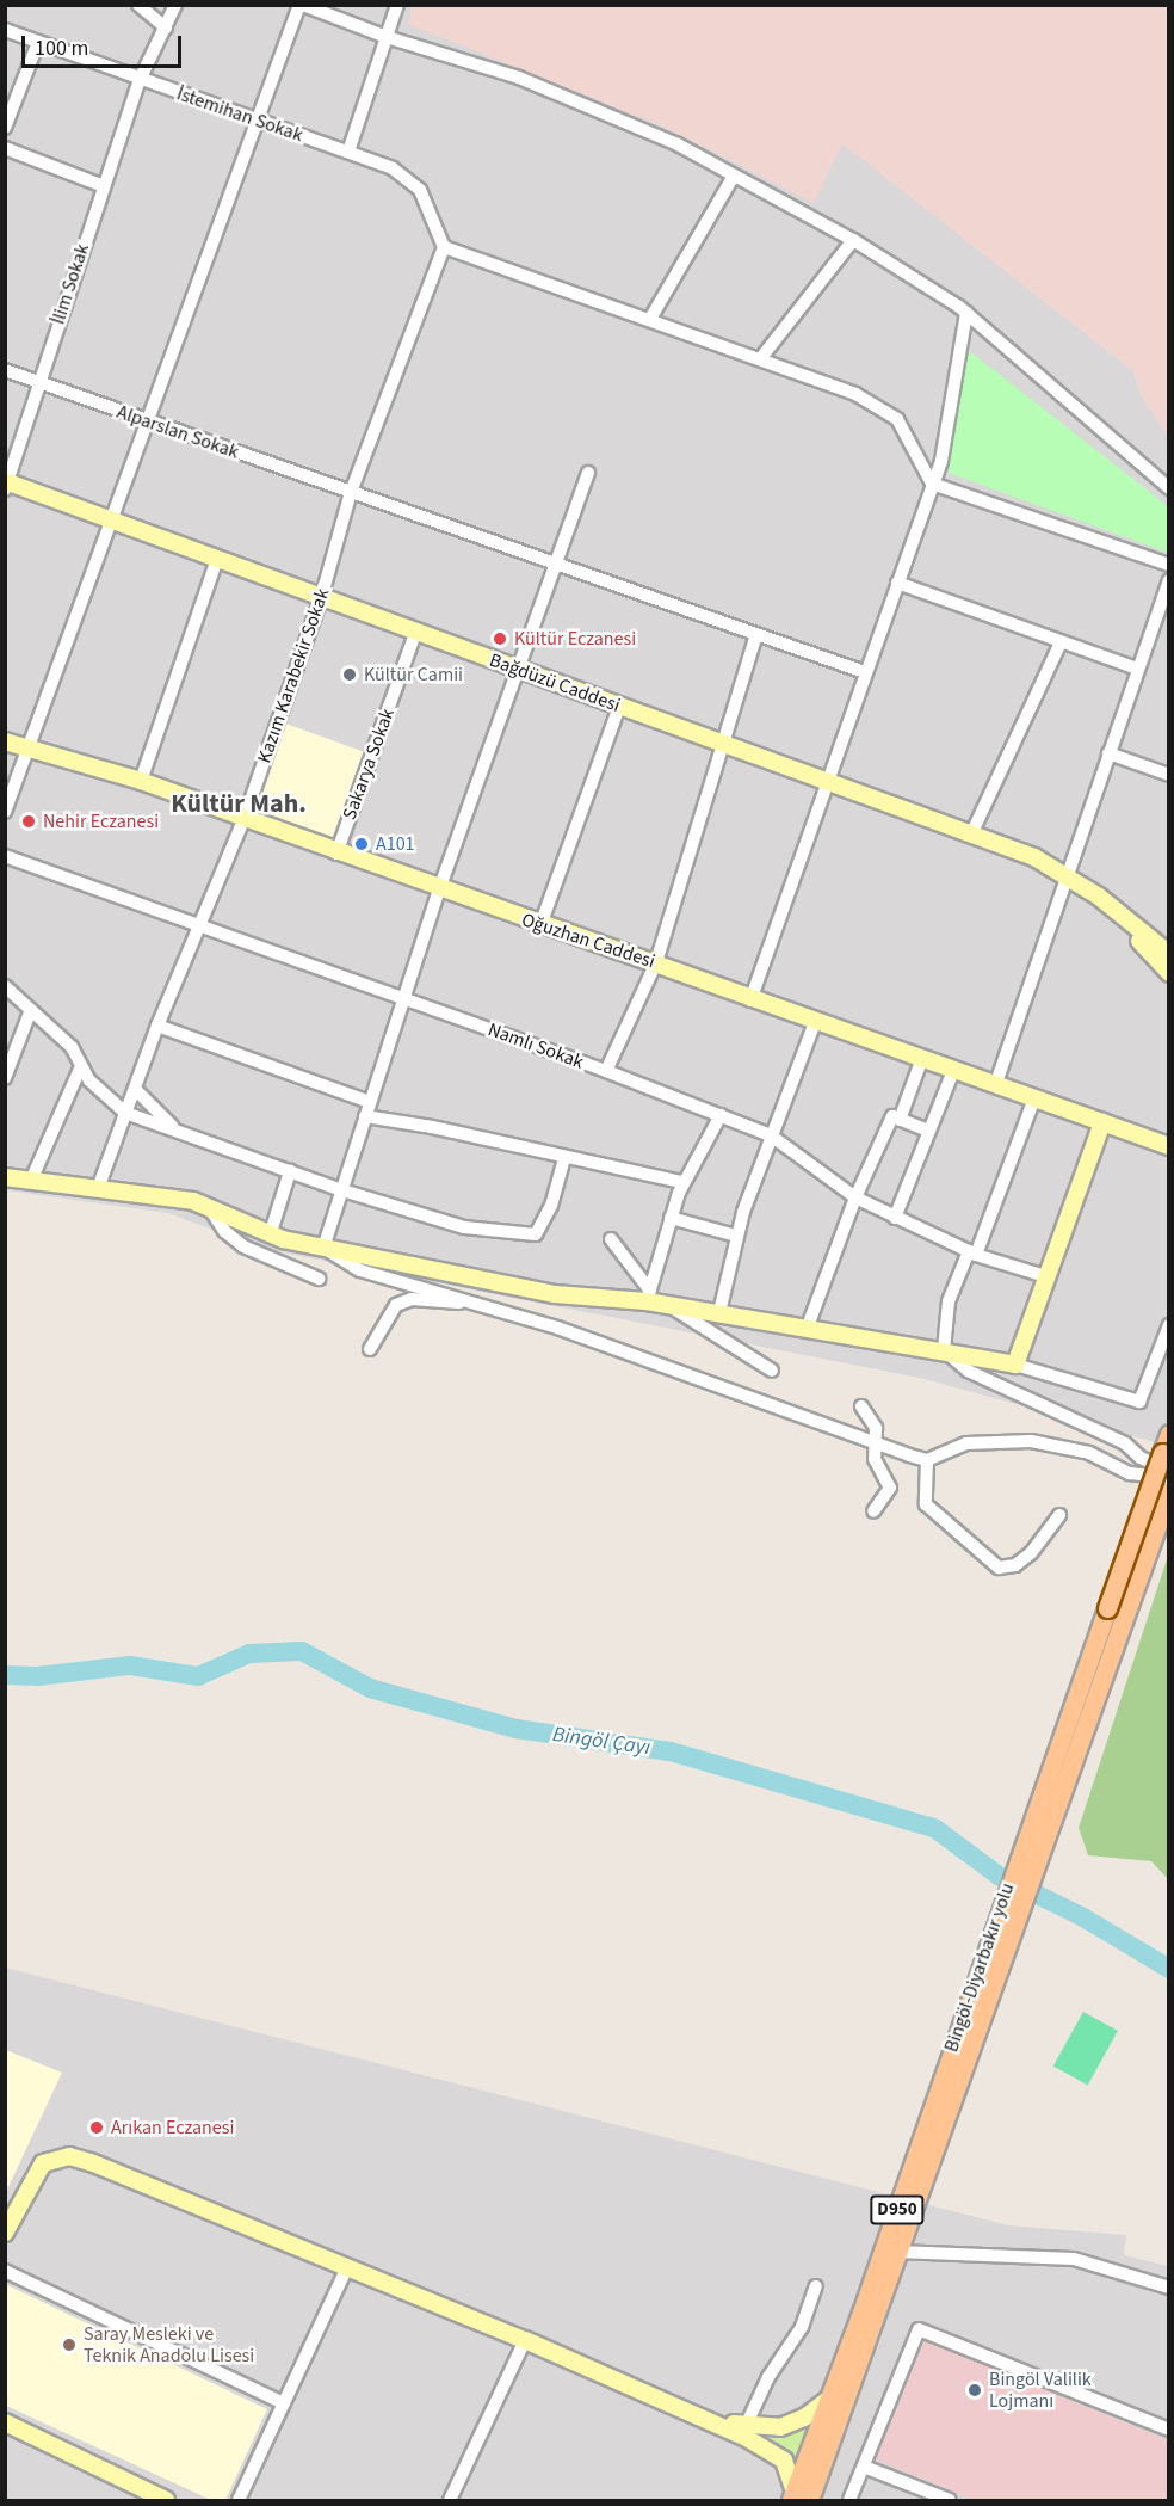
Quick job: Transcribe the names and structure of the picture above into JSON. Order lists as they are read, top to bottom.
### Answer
{
  "streets": {
    "main road": ["Bingöl-Diyarbakır yolu", "D950"],
    "street": [
      "İstemihan Sokak",
      "İlim Sokak",
      "Alparslan Sokak",
      "Kazım Karabekir Sokak",
      "Bağdüzü Caddesi",
      "Sakarya Sokak",
      "Oğuzhan Caddesi",
      "Namlı Sokak"
    ]
  },
  "crossings": [
    ["İstemihan Sokak", "İlim Sokak"],
    ["İstemihan Sokak", "Kazım Karabekir Sokak"],
    ["İlim Sokak", "Alparslan Sokak"],
    ["İlim Sokak", "Bağdüzü Caddesi"],
    ["Alparslan Sokak", "Kazım Karabekir Sokak"],
    ["Kazım Karabekir Sokak", "Bağdüzü Caddesi"],
    ["Kazım Karabekir Sokak", "Oğuzhan Caddesi"],
    ["Kazım Karabekir Sokak", "Namlı Sokak"],
    ["Bağdüzü Caddesi", "Sakarya Sokak"],
    ["Sakarya Sokak", "Oğuzhan Caddesi"]
  ],
  "districts": ["Kültür Mah."],
  "water": ["Bingöl Çayı"],
  "places": [
    "Kültür Eczanesi",
    "Kültür Camii",
    "Nehir Eczanesi",
    "A101",
    "Arıkan Eczanesi",
    "Saray Mesleki ve Teknik Anadolu Lisesi",
    "Bingöl Valilik Lojmanı"
  ],
  "scale_bar": "100 m"
}
